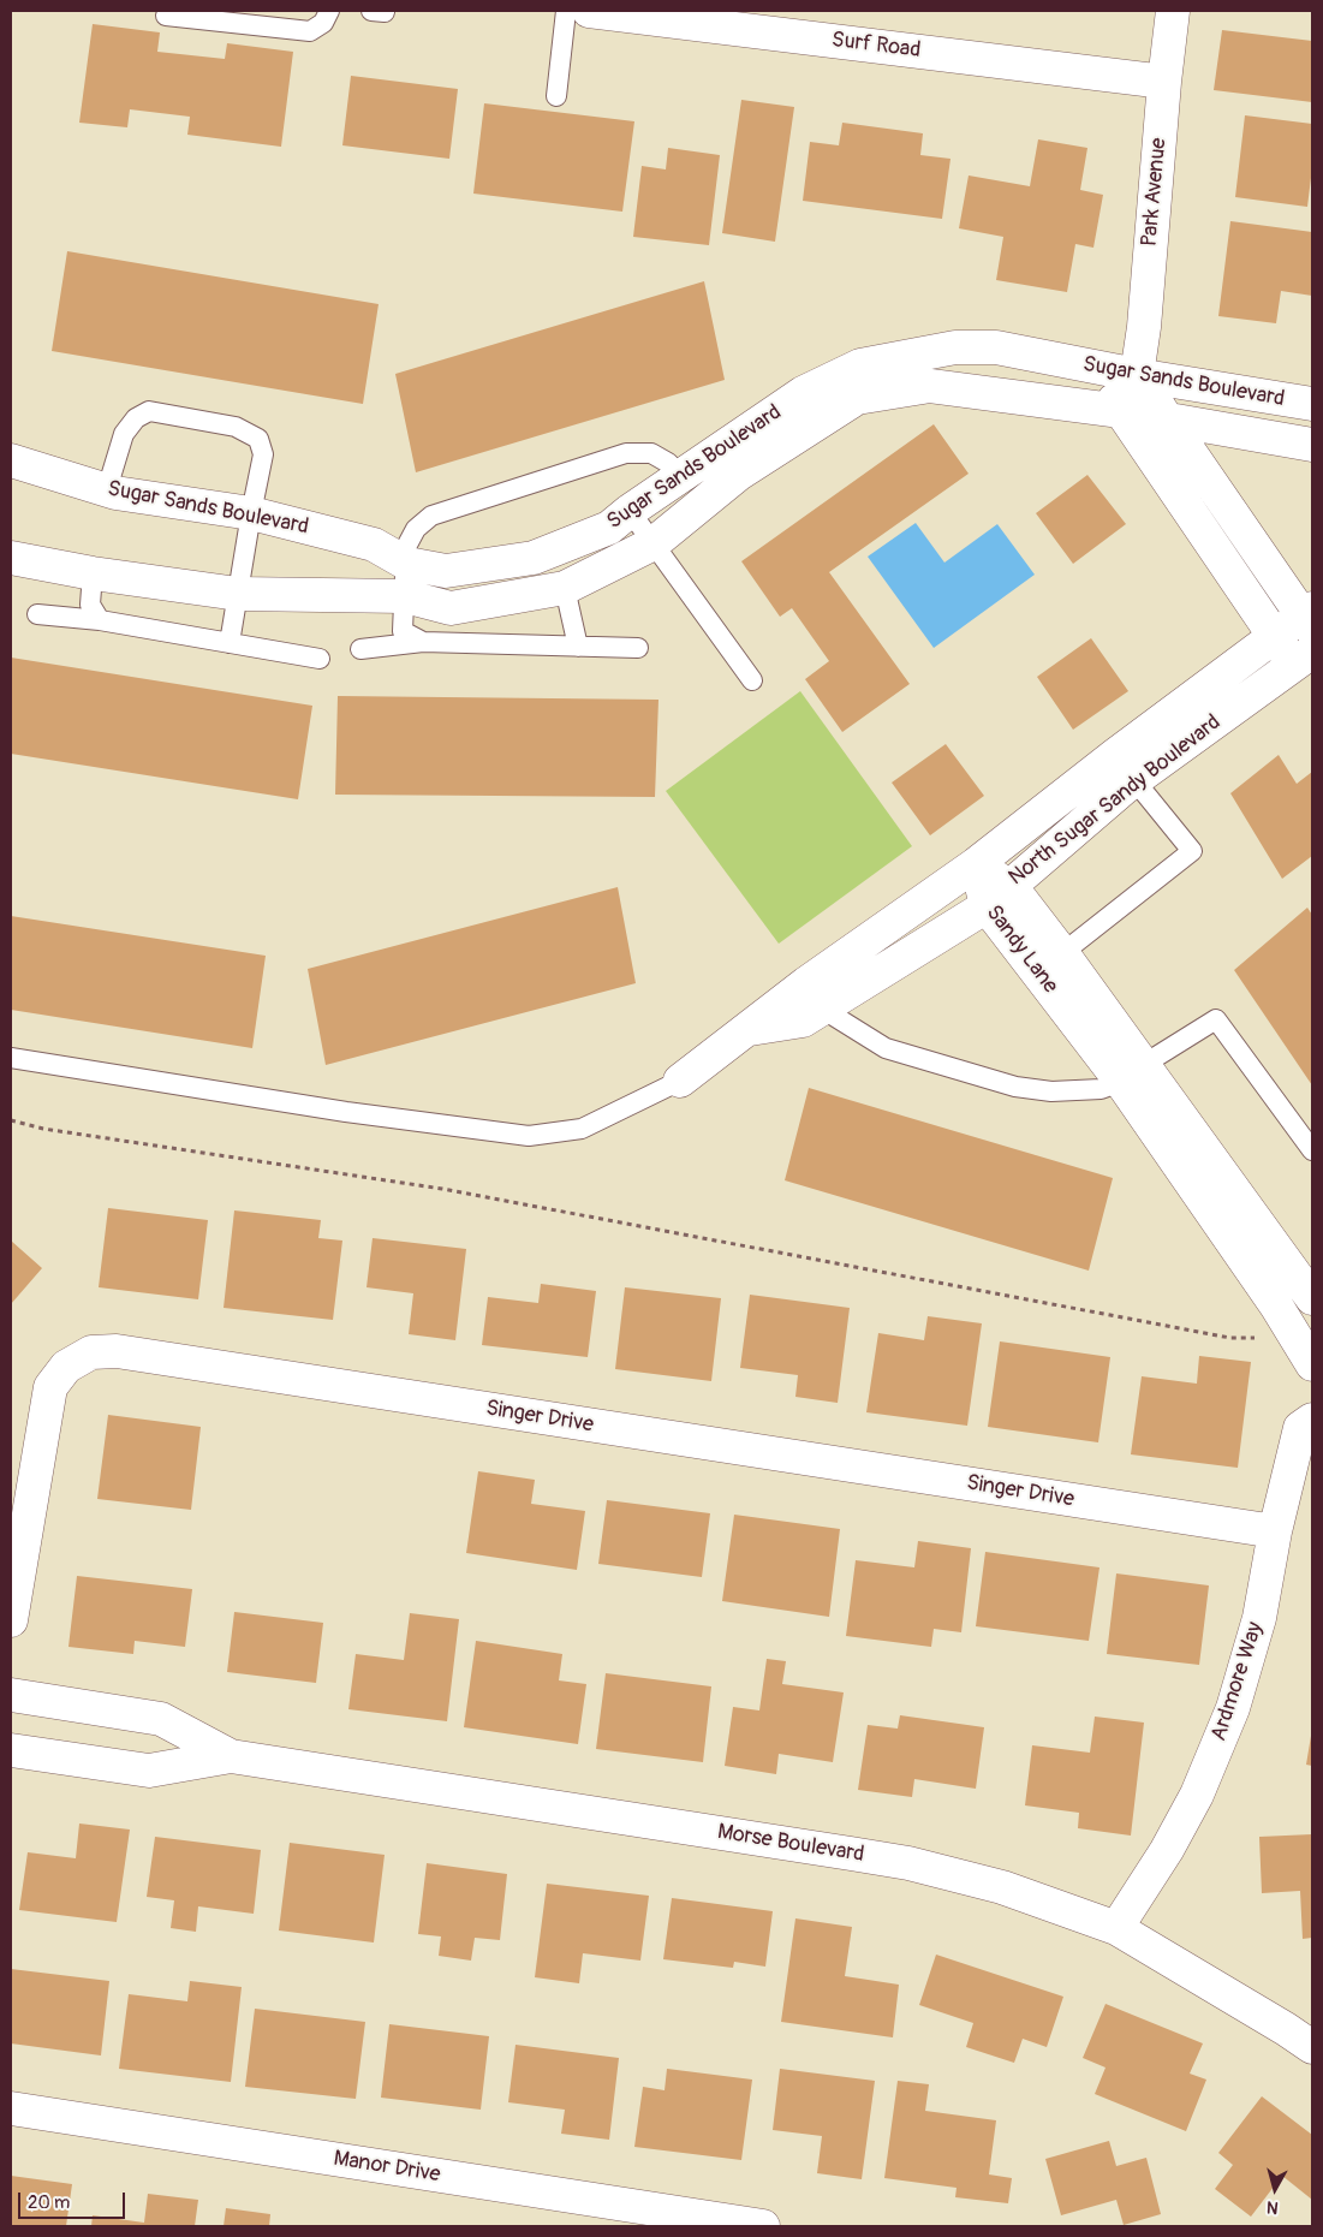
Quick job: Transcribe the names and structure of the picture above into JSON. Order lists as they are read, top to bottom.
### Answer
{
  "streets": {
    "street": [
      "Surf Road",
      "Park Avenue",
      "Sugar Sands Boulevard",
      "North Sugar Sandy Boulevard",
      "Sandy Lane",
      "Singer Drive",
      "Ardmore Way",
      "Morse Boulevard",
      "Manor Drive"
    ]
  },
  "crossings": [
    ["Surf Road", "Park Avenue"],
    ["Park Avenue", "Sugar Sands Boulevard"],
    ["Park Avenue", "North Sugar Sandy Boulevard"],
    ["Sugar Sands Boulevard", "North Sugar Sandy Boulevard"],
    ["North Sugar Sandy Boulevard", "Sandy Lane"],
    ["Singer Drive", "Ardmore Way"],
    ["Ardmore Way", "Morse Boulevard"]
  ],
  "scale_bar": "20 m",
  "north": "bottom"
}
